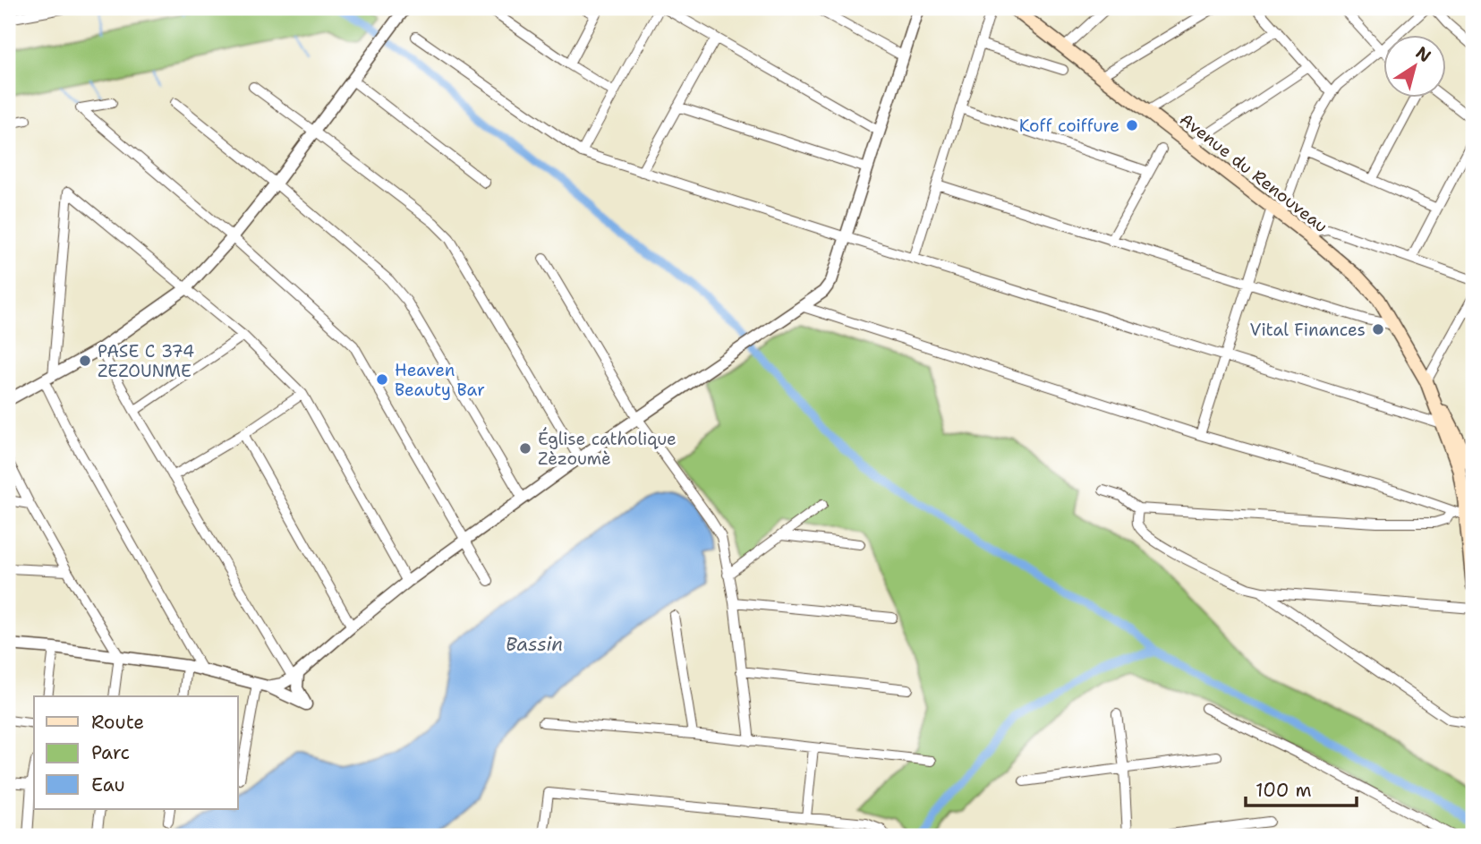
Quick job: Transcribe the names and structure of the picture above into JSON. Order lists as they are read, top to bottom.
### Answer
{
  "streets": {
    "main road": ["Avenue du Renouveau"]
  },
  "water": ["Bassin"],
  "places": [
    "Koff coiffure",
    "Vital Finances",
    "PASE C 374 ZEZOUNME",
    "Heaven Beauty Bar",
    "Église catholique Zèzoumè"
  ],
  "legend": ["Route", "Parc", "Eau"],
  "scale_bar": "100 m",
  "north": "top right"
}
